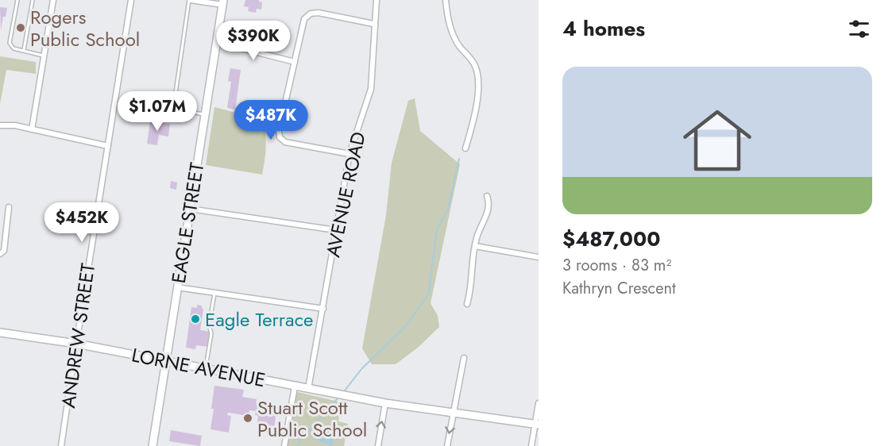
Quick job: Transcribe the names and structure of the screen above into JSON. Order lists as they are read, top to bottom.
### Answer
{
  "streets": {
    "main road": ["EAGLE STREET", "LORNE AVENUE"],
    "street": ["AVENUE ROAD", "ANDREW STREET"]
  },
  "crossings": [
    ["AVENUE ROAD", "LORNE AVENUE"],
    ["EAGLE STREET", "LORNE AVENUE"],
    ["ANDREW STREET", "LORNE AVENUE"]
  ],
  "places": ["Rogers Public School", "Eagle Terrace", "Stuart Scott Public School"],
  "page": {
    "heading": "4 homes",
    "price": [
      "$390K",
      "$1.07M",
      "$487K",
      "$452K"
    ],
    "list": [
      {
        "name": "$487,000",
        "note": "3 rooms · 83 m² · Kathryn Crescent"
      }
    ]
  }
}
